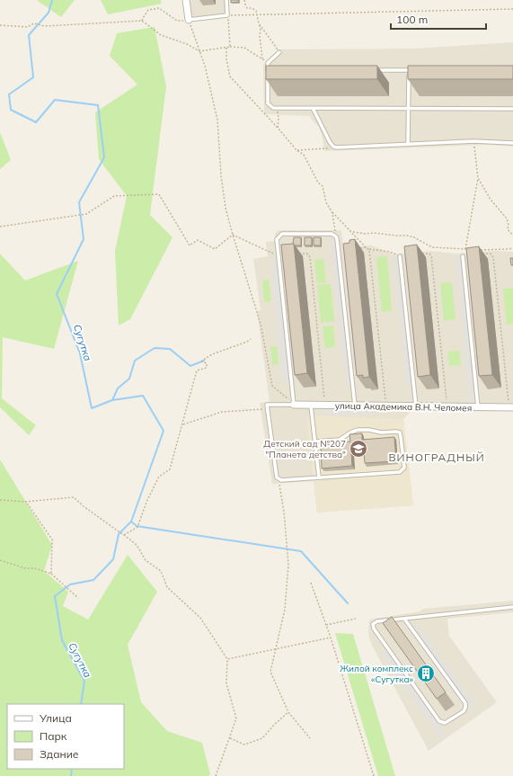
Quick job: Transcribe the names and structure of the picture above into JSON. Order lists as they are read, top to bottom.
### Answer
{
  "streets": {
    "street": ["улица Академика В.Н. Челомея"]
  },
  "districts": ["ВИНОГРАДНЫЙ"],
  "water": ["Сугутка"],
  "places": {
    "school or university": ["Детский сад №207 \"Планета детства\""],
    "building": ["Жилой комплекс «Сугутка»"]
  },
  "legend": ["Улица", "Парк", "Здание"],
  "scale_bar": "100 m"
}
